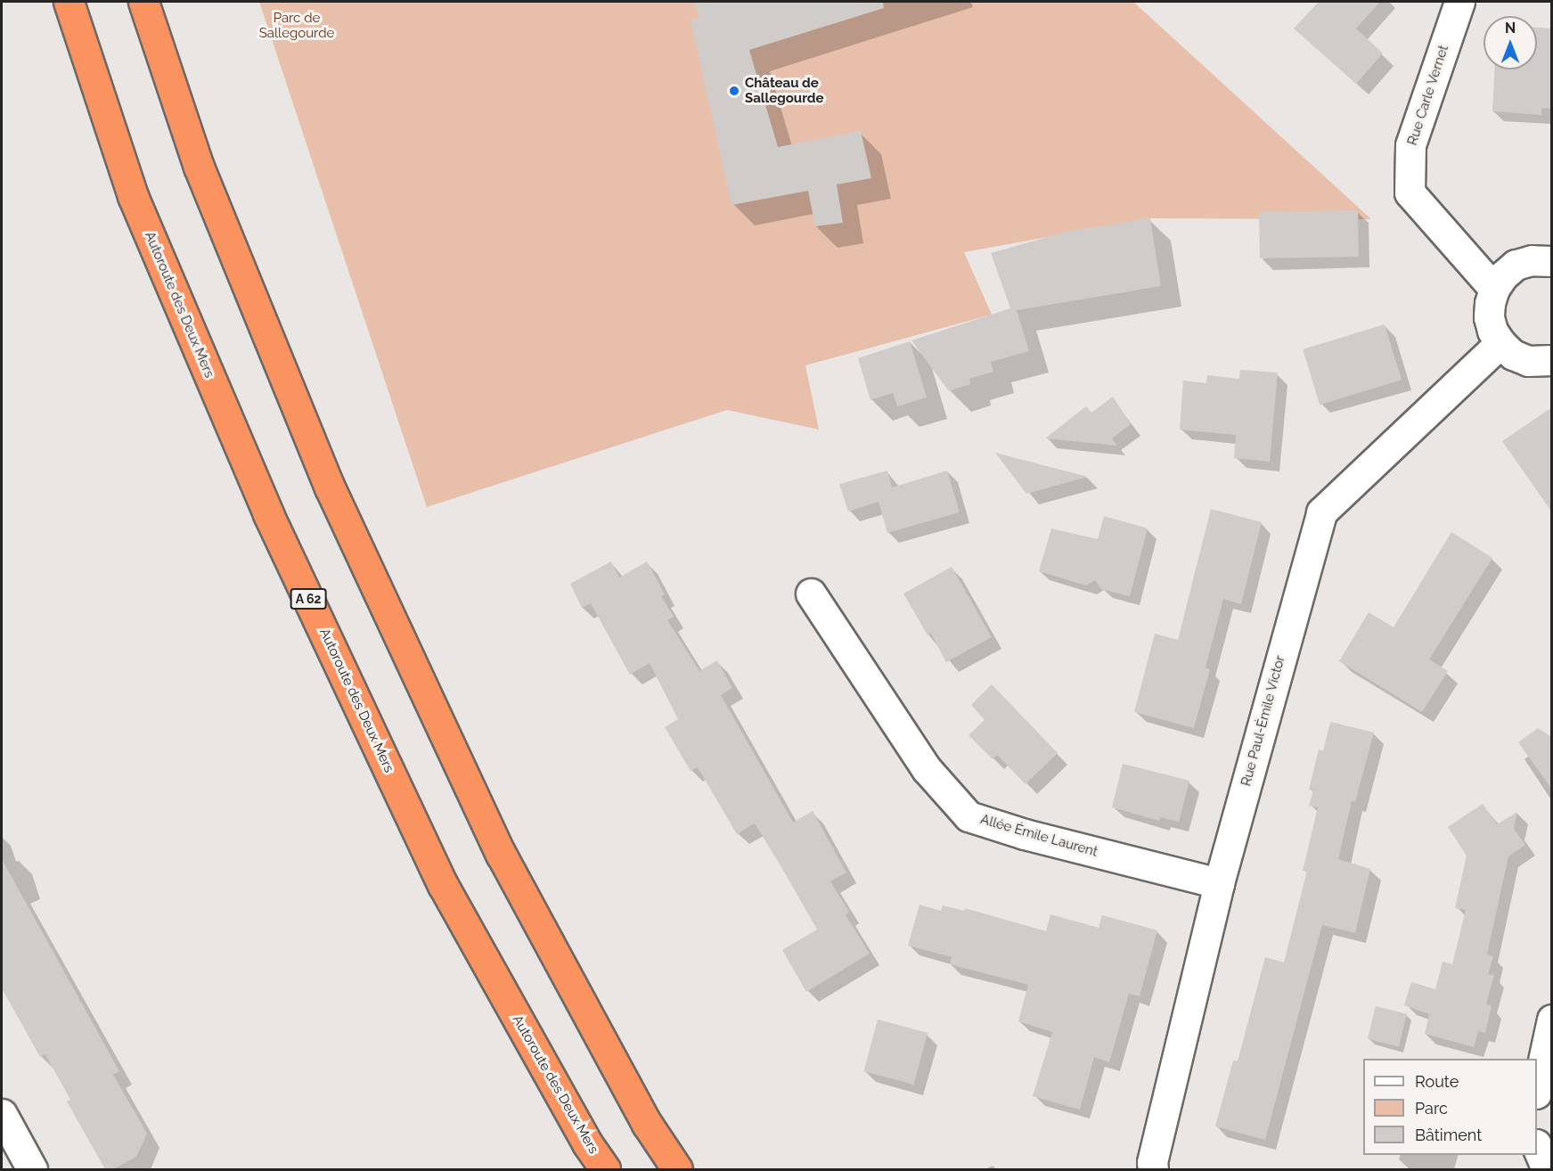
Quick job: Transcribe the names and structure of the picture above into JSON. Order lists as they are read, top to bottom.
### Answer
{
  "streets": {
    "highway": ["Autoroute des Deux Mers", "A 62"],
    "street": ["Rue Carle Vernet", "Rue Paul-Émile Victor", "Allée Émile Laurent"]
  },
  "crossings": [
    ["Rue Paul-Émile Victor", "Allée Émile Laurent"]
  ],
  "parks": ["Parc de Sallegourde"],
  "places": ["Château de Sallegourde"],
  "legend": ["Route", "Parc", "Bâtiment"],
  "north": "top"
}
